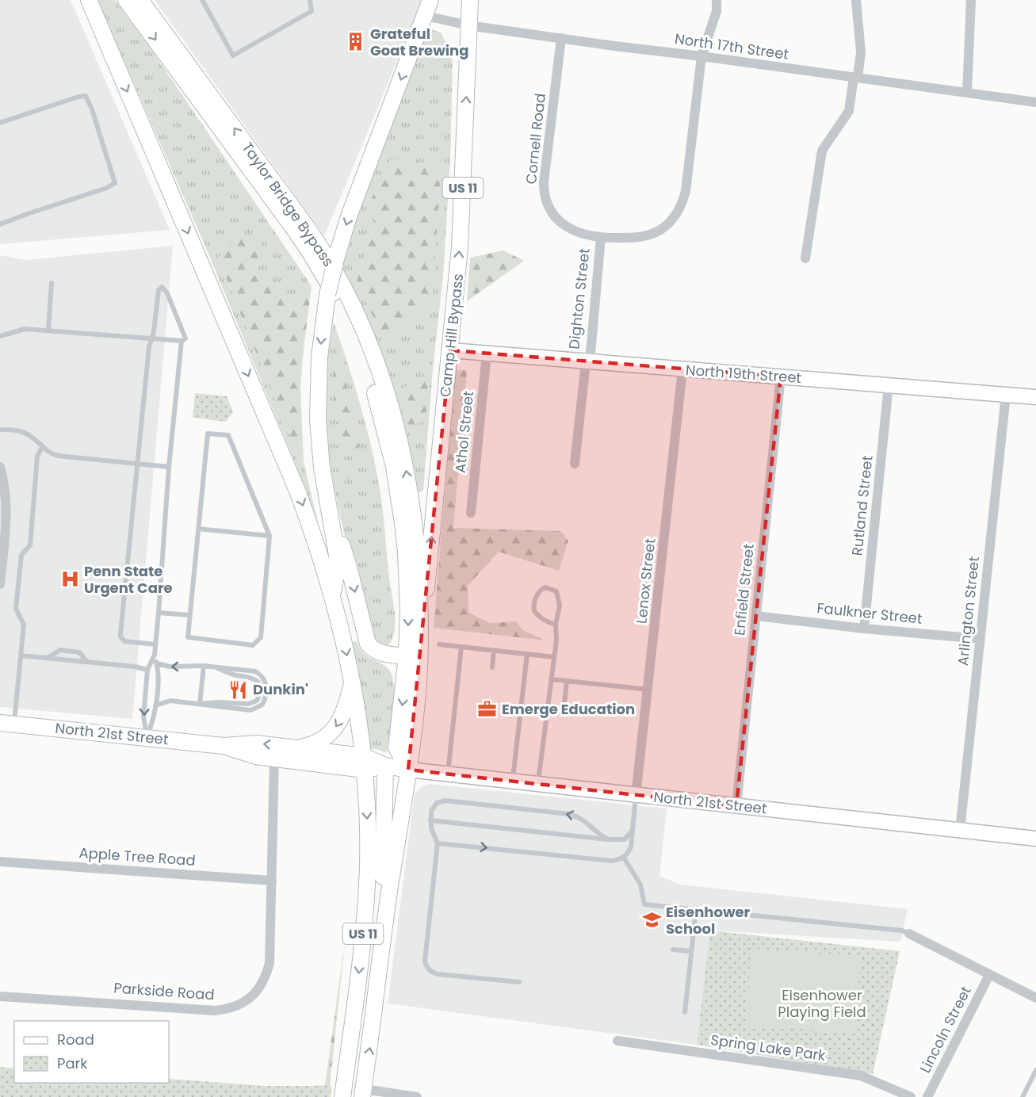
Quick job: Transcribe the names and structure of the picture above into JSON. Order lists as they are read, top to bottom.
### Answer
{
  "streets": {
    "main road": [
      "US 11",
      "Taylor Bridge Bypass",
      "Camp Hill Bypass",
      "North 19th Street",
      "North 21st Street"
    ],
    "street": [
      "North 17th Street",
      "Cornell Road",
      "Dighton Street",
      "Athol Street",
      "Rutland Street",
      "Lenox Street",
      "Enfield Street",
      "Arlington Street",
      "Faulkner Street",
      "Apple Tree Road",
      "Parkside Road",
      "Lincoln Street",
      "Spring Lake Park"
    ]
  },
  "crossings": [
    ["North 17th Street", "Cornell Road"],
    ["North 17th Street", "US 11"],
    ["North 17th Street", "Dighton Street"],
    ["North 17th Street", "Camp Hill Bypass"],
    ["Cornell Road", "Dighton Street"],
    ["US 11", "Taylor Bridge Bypass"],
    ["US 11", "North 21st Street"],
    ["Taylor Bridge Bypass", "Camp Hill Bypass"],
    ["Taylor Bridge Bypass", "North 21st Street"],
    ["Dighton Street", "North 19th Street"],
    ["Camp Hill Bypass", "North 19th Street"],
    ["North 19th Street", "Athol Street"],
    ["North 19th Street", "Rutland Street"],
    ["North 19th Street", "Lenox Street"],
    ["North 19th Street", "Enfield Street"],
    ["North 19th Street", "Arlington Street"],
    ["Rutland Street", "Faulkner Street"],
    ["Lenox Street", "North 21st Street"],
    ["Enfield Street", "Faulkner Street"],
    ["Enfield Street", "North 21st Street"],
    ["Arlington Street", "Faulkner Street"],
    ["Arlington Street", "North 21st Street"],
    ["North 21st Street", "Parkside Road"],
    ["Apple Tree Road", "Parkside Road"]
  ],
  "parks": ["Eisenhower Playing Field"],
  "places": {
    "building": ["Grateful Goat Brewing"],
    "hospital": ["Penn State Urgent Care"],
    "restaurant": ["Dunkin'"],
    "office": ["Emerge Education"],
    "school or university": ["Eisenhower School"]
  },
  "legend": ["Road", "Park"]
}
